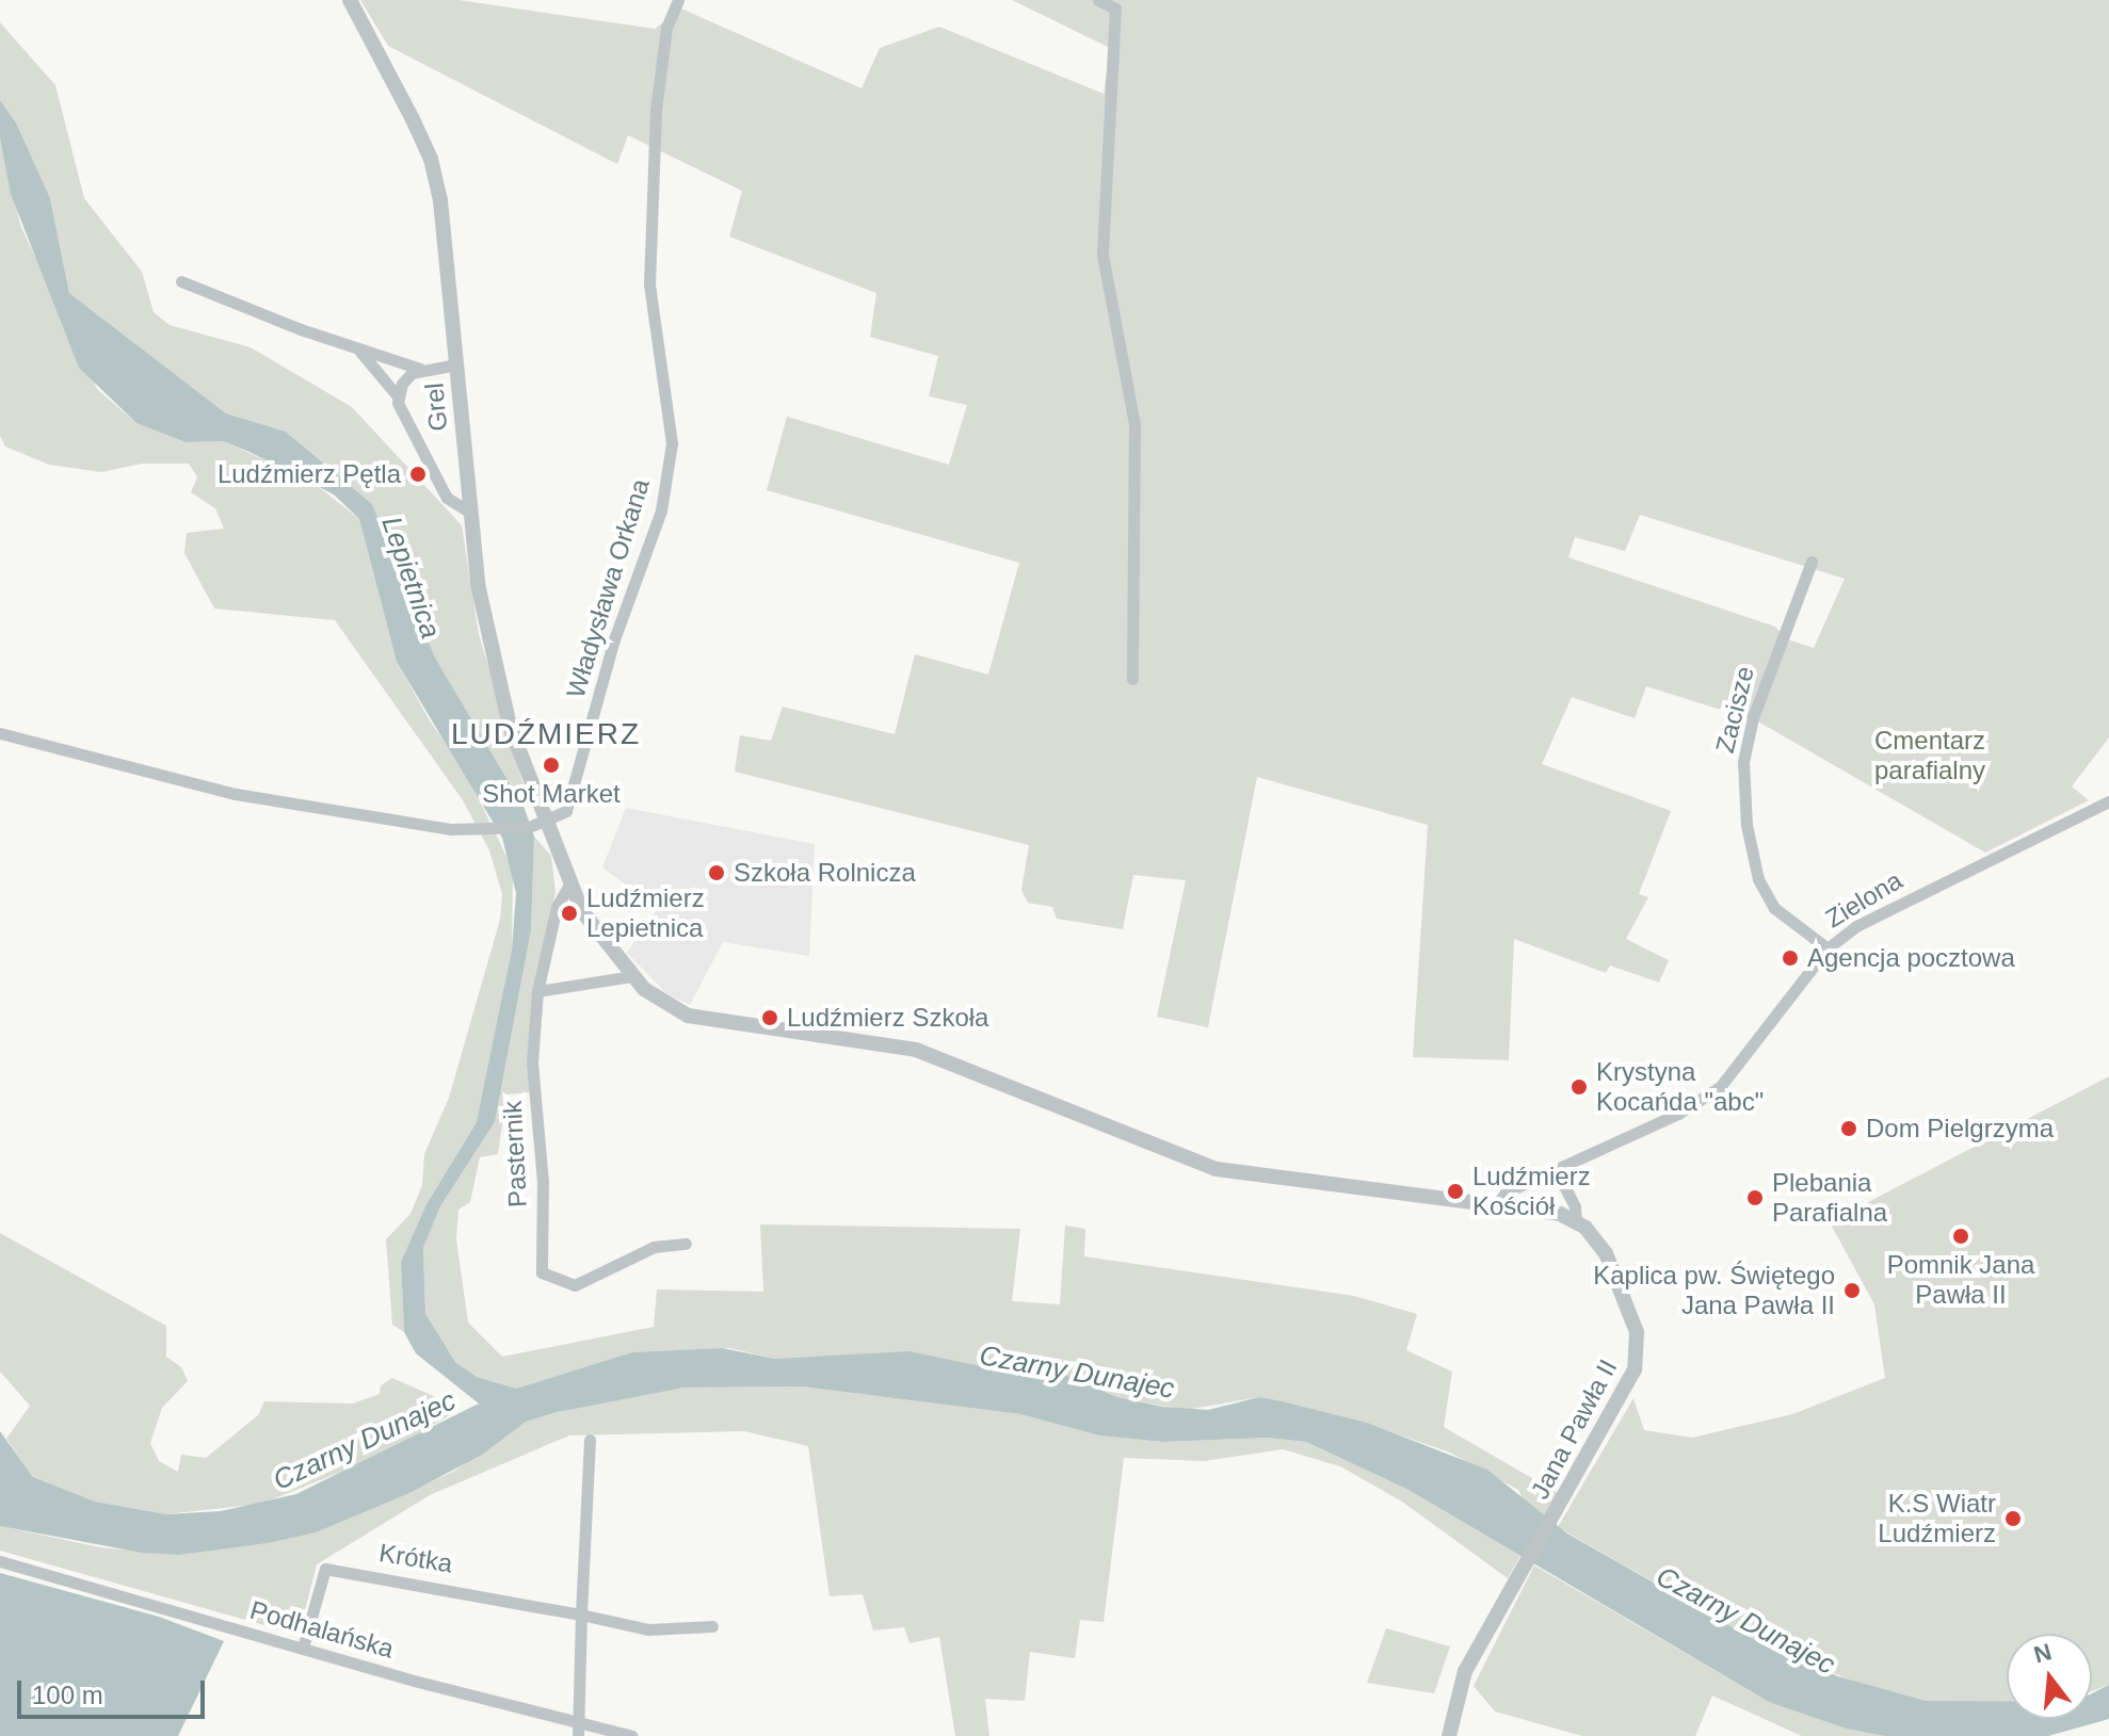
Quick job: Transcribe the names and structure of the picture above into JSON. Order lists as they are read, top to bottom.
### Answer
{
  "streets": {
    "street": [
      "Grel",
      "Władysława Orkana",
      "Zacisze",
      "Zielona",
      "Pasternik",
      "Jana Pawła II",
      "Krótka",
      "Podhalańska"
    ]
  },
  "crossings": [
    ["Grel", "Władysława Orkana"],
    ["Grel", "Zielona"],
    ["Grel", "Pasternik"],
    ["Zacisze", "Zielona"],
    ["Krótka", "Podhalańska"]
  ],
  "districts": ["LUDŹMIERZ"],
  "water": ["Lepietnica", "Czarny Dunajec"],
  "parks": ["Cmentarz parafialny"],
  "places": [
    "Ludźmierz Pętla",
    "Shot Market",
    "Szkoła Rolnicza",
    "Ludźmierz Lepietnica",
    "Agencja pocztowa",
    "Ludźmierz Szkoła",
    "Krystyna Kocańda \"abc\"",
    "Dom Pielgrzyma",
    "Ludźmierz Kościół",
    "Plebania Parafialna",
    "Pomnik Jana Pawła II",
    "Kaplica pw. Świętego Jana Pawła II",
    "K.S Wiatr Ludźmierz"
  ],
  "scale_bar": "100 m",
  "north": "top"
}
